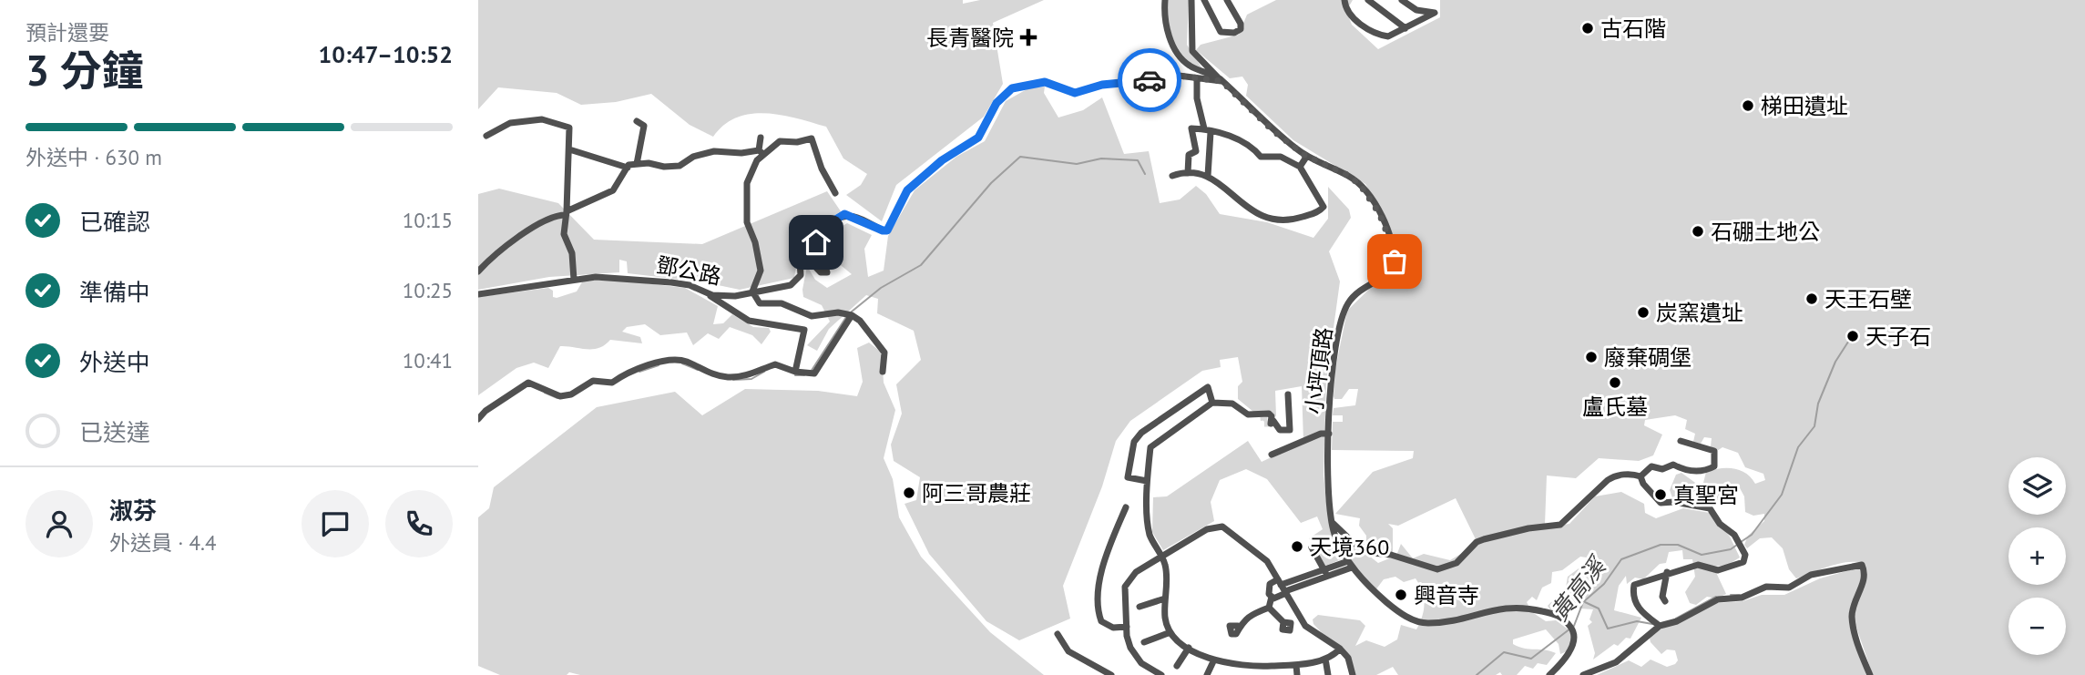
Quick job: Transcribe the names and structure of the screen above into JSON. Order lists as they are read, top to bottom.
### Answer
{
  "streets": {
    "street": ["鄧公路", "小坪頂路"]
  },
  "crossings": [
    ["鄧公路", "小坪頂路"]
  ],
  "water": ["黃高溪"],
  "places": {
    "other": [
      "古石階",
      "梯田遺址",
      "石硼土地公",
      "天王石壁",
      "炭窯遺址",
      "天子石",
      "廢棄碉堡",
      "盧氏墓",
      "阿三哥農莊",
      "真聖宮",
      "天境360",
      "興音寺"
    ],
    "health": ["長青醫院"]
  },
  "page": {
    "heading": ["3 分鐘", "預計還要", "10:47–10:52"],
    "panel": ["淑芬", "外送員 · 4.4"],
    "bar": "外送中 · 630 m",
    "list": [
      ["已確認", "10:15"],
      ["準備中", "10:25"],
      ["外送中", "10:41"],
      "已送達"
    ],
    "map_buttons": ["+", "−"]
  }
}
